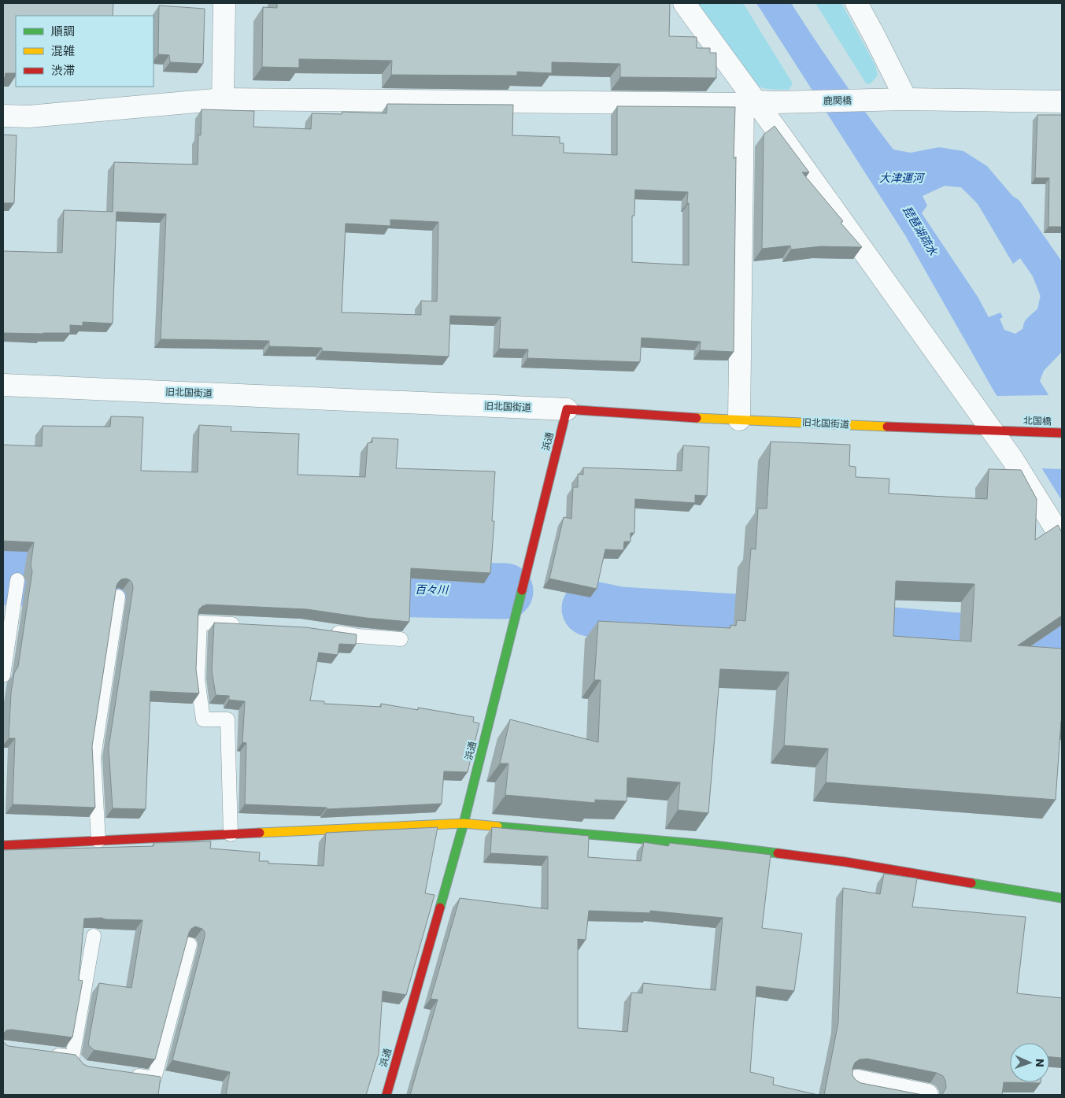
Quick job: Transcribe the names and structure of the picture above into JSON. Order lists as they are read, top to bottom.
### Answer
{
  "streets": {
    "street": [
      "鹿関橋",
      "旧北国街道",
      "北国橋",
      "浜通"
    ]
  },
  "crossings": [
    ["旧北国街道", "北国橋"],
    ["旧北国街道", "浜通"]
  ],
  "water": ["大津運河", "琵琶湖疏水", "百々川"],
  "legend": ["順調", "混雑", "渋滞"],
  "north": "right"
}
